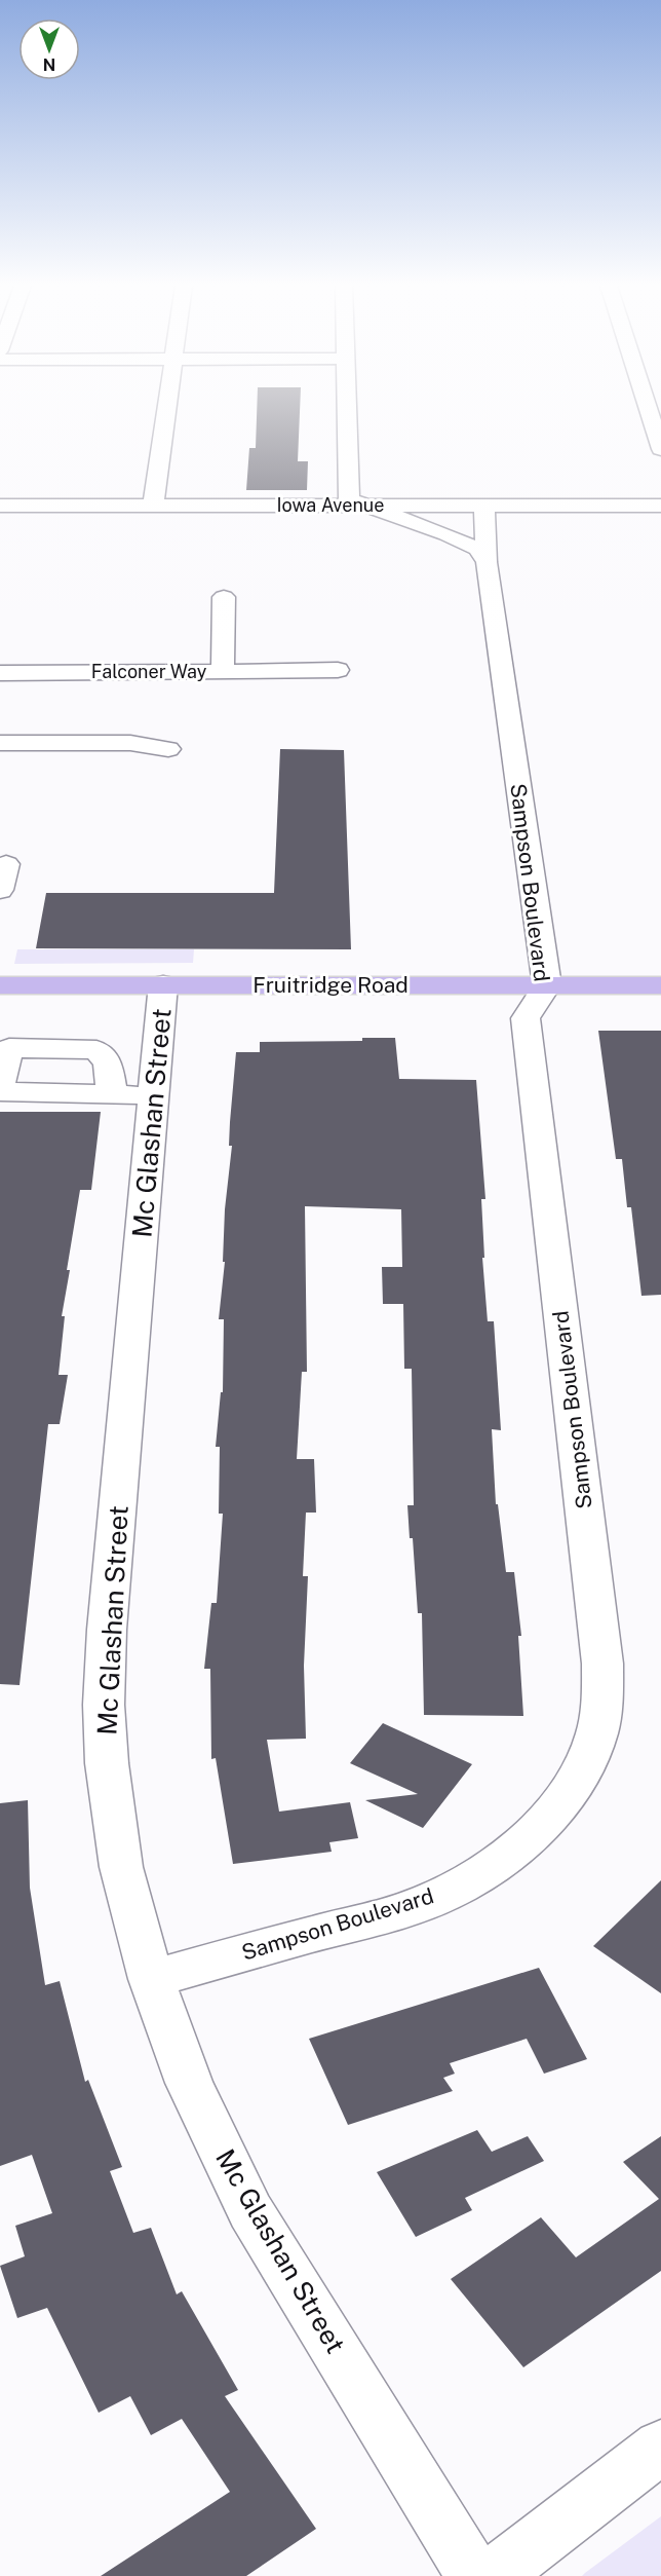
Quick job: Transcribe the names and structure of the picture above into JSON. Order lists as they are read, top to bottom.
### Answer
{
  "streets": {
    "main road": ["Fruitridge Road"],
    "street": [
      "Iowa Avenue",
      "Falconer Way",
      "Sampson Boulevard",
      "Mc Glashan Street"
    ]
  },
  "crossings": [
    ["Iowa Avenue", "Sampson Boulevard"],
    ["Sampson Boulevard", "Fruitridge Road"],
    ["Sampson Boulevard", "Mc Glashan Street"],
    ["Fruitridge Road", "Mc Glashan Street"]
  ],
  "north": "bottom"
}
